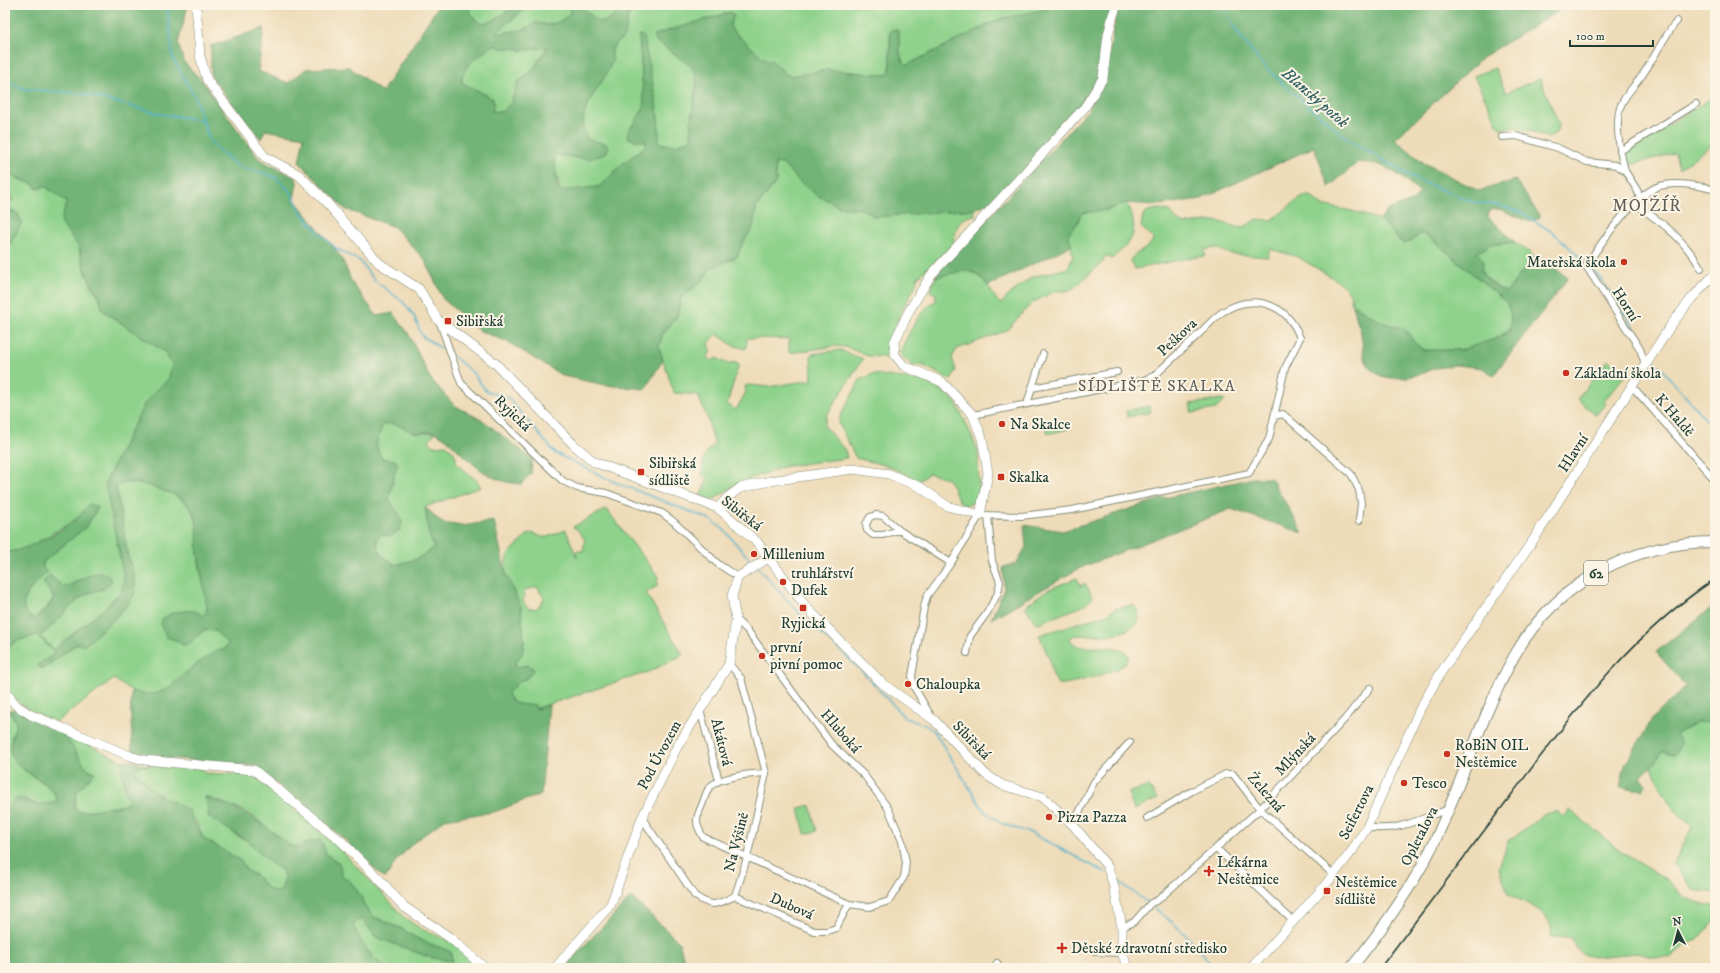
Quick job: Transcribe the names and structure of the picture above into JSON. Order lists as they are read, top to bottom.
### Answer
{
  "streets": {
    "main road": ["62", "Opletalova"],
    "street": [
      "Horní",
      "Peškova",
      "Ryjická",
      "K Haldě",
      "Hlavní",
      "Sibiřská",
      "Hluboká",
      "Akátová",
      "Mlýnská",
      "Pod Úvozem",
      "Železná",
      "Seifertova",
      "Na Výšině",
      "Dubová"
    ]
  },
  "crossings": [
    ["Horní", "Hlavní"],
    ["Ryjická", "Sibiřská"],
    ["Ryjická", "Pod Úvozem"],
    ["K Haldě", "Hlavní"],
    ["Hlavní", "Seifertova"],
    ["Sibiřská", "Mlýnská"],
    ["Hluboká", "Pod Úvozem"],
    ["Hluboká", "Dubová"],
    ["Akátová", "Pod Úvozem"],
    ["Akátová", "Dubová"],
    ["Mlýnská", "Železná"],
    ["Pod Úvozem", "Na Výšině"],
    ["Železná", "Seifertova"],
    ["Na Výšině", "Dubová"]
  ],
  "districts": ["MOJŽÍŘ", "SÍDLIŠTĚ SKALKA"],
  "water": ["Blanský potok"],
  "places": {
    "other": [
      "Mateřská škola",
      "Základní škola",
      "Na Skalce",
      "Millenium",
      "truhlářství Dufek",
      "první pivní pomoc",
      "Chaloupka",
      "RoBiN OIL Neštěmice",
      "Tesco",
      "Pizza Pazza"
    ],
    "transit": [
      "Sibiřská",
      "Sibiřská sídliště",
      "Skalka",
      "Ryjická",
      "Neštěmice sídliště"
    ],
    "health": ["Lékárna Neštěmice", "Dětské zdravotní středisko"]
  },
  "scale_bar": "100 m",
  "north": "top"
}
